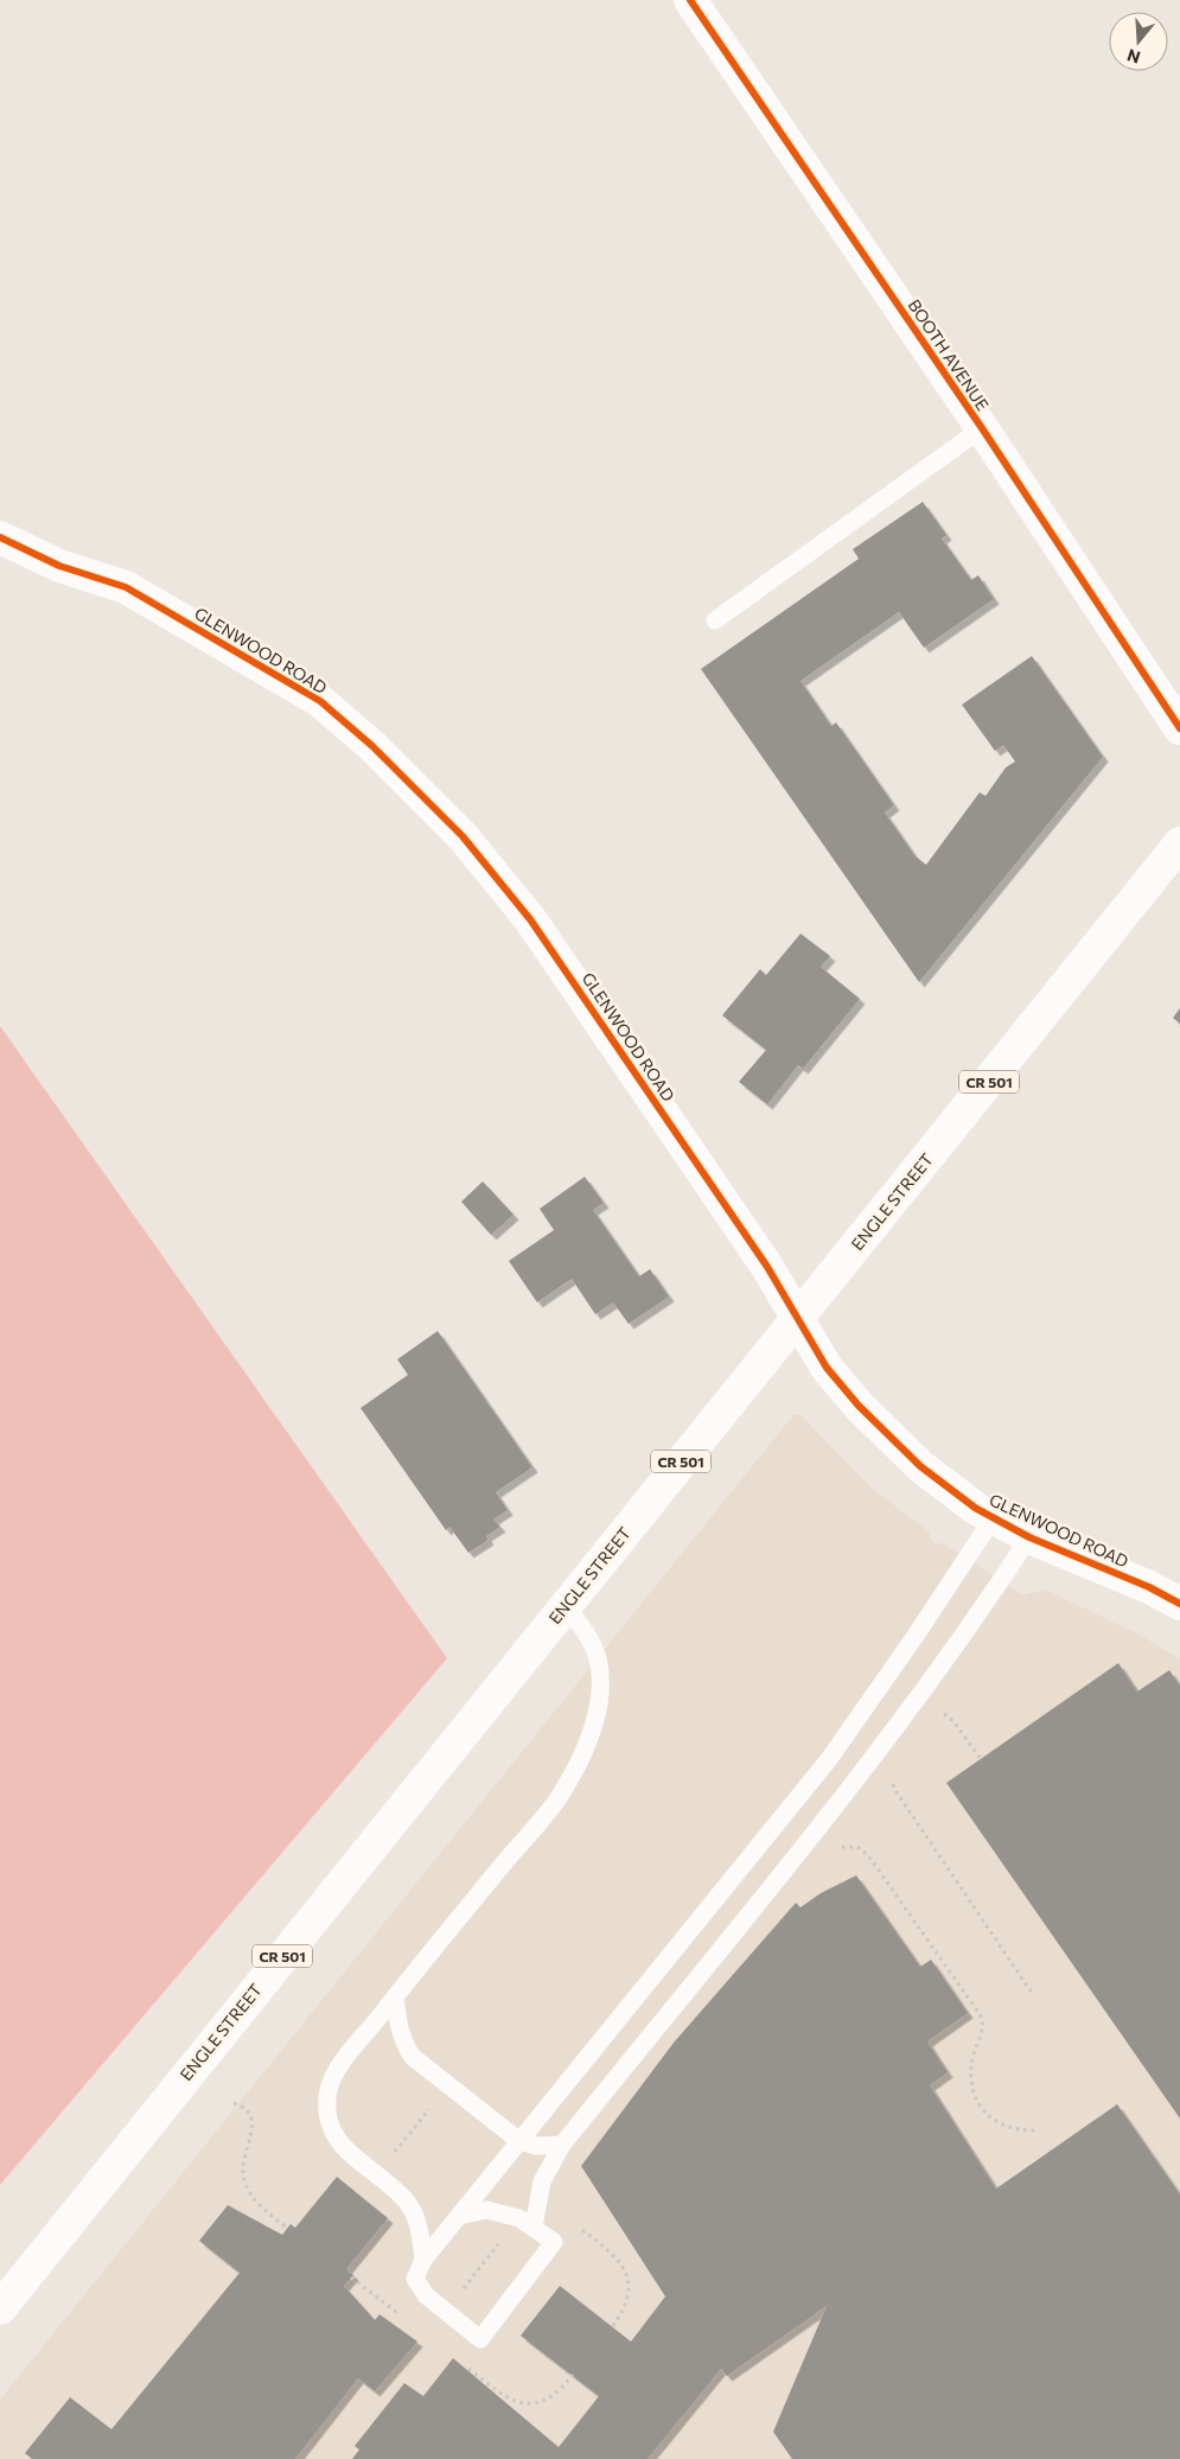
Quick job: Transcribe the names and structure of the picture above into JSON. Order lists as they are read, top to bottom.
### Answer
{
  "streets": {
    "street": [
      "BOOTH AVENUE",
      "GLENWOOD ROAD",
      "CR 501",
      "ENGLE STREET"
    ]
  },
  "crossings": [
    ["GLENWOOD ROAD", "ENGLE STREET"]
  ],
  "north": "bottom"
}
